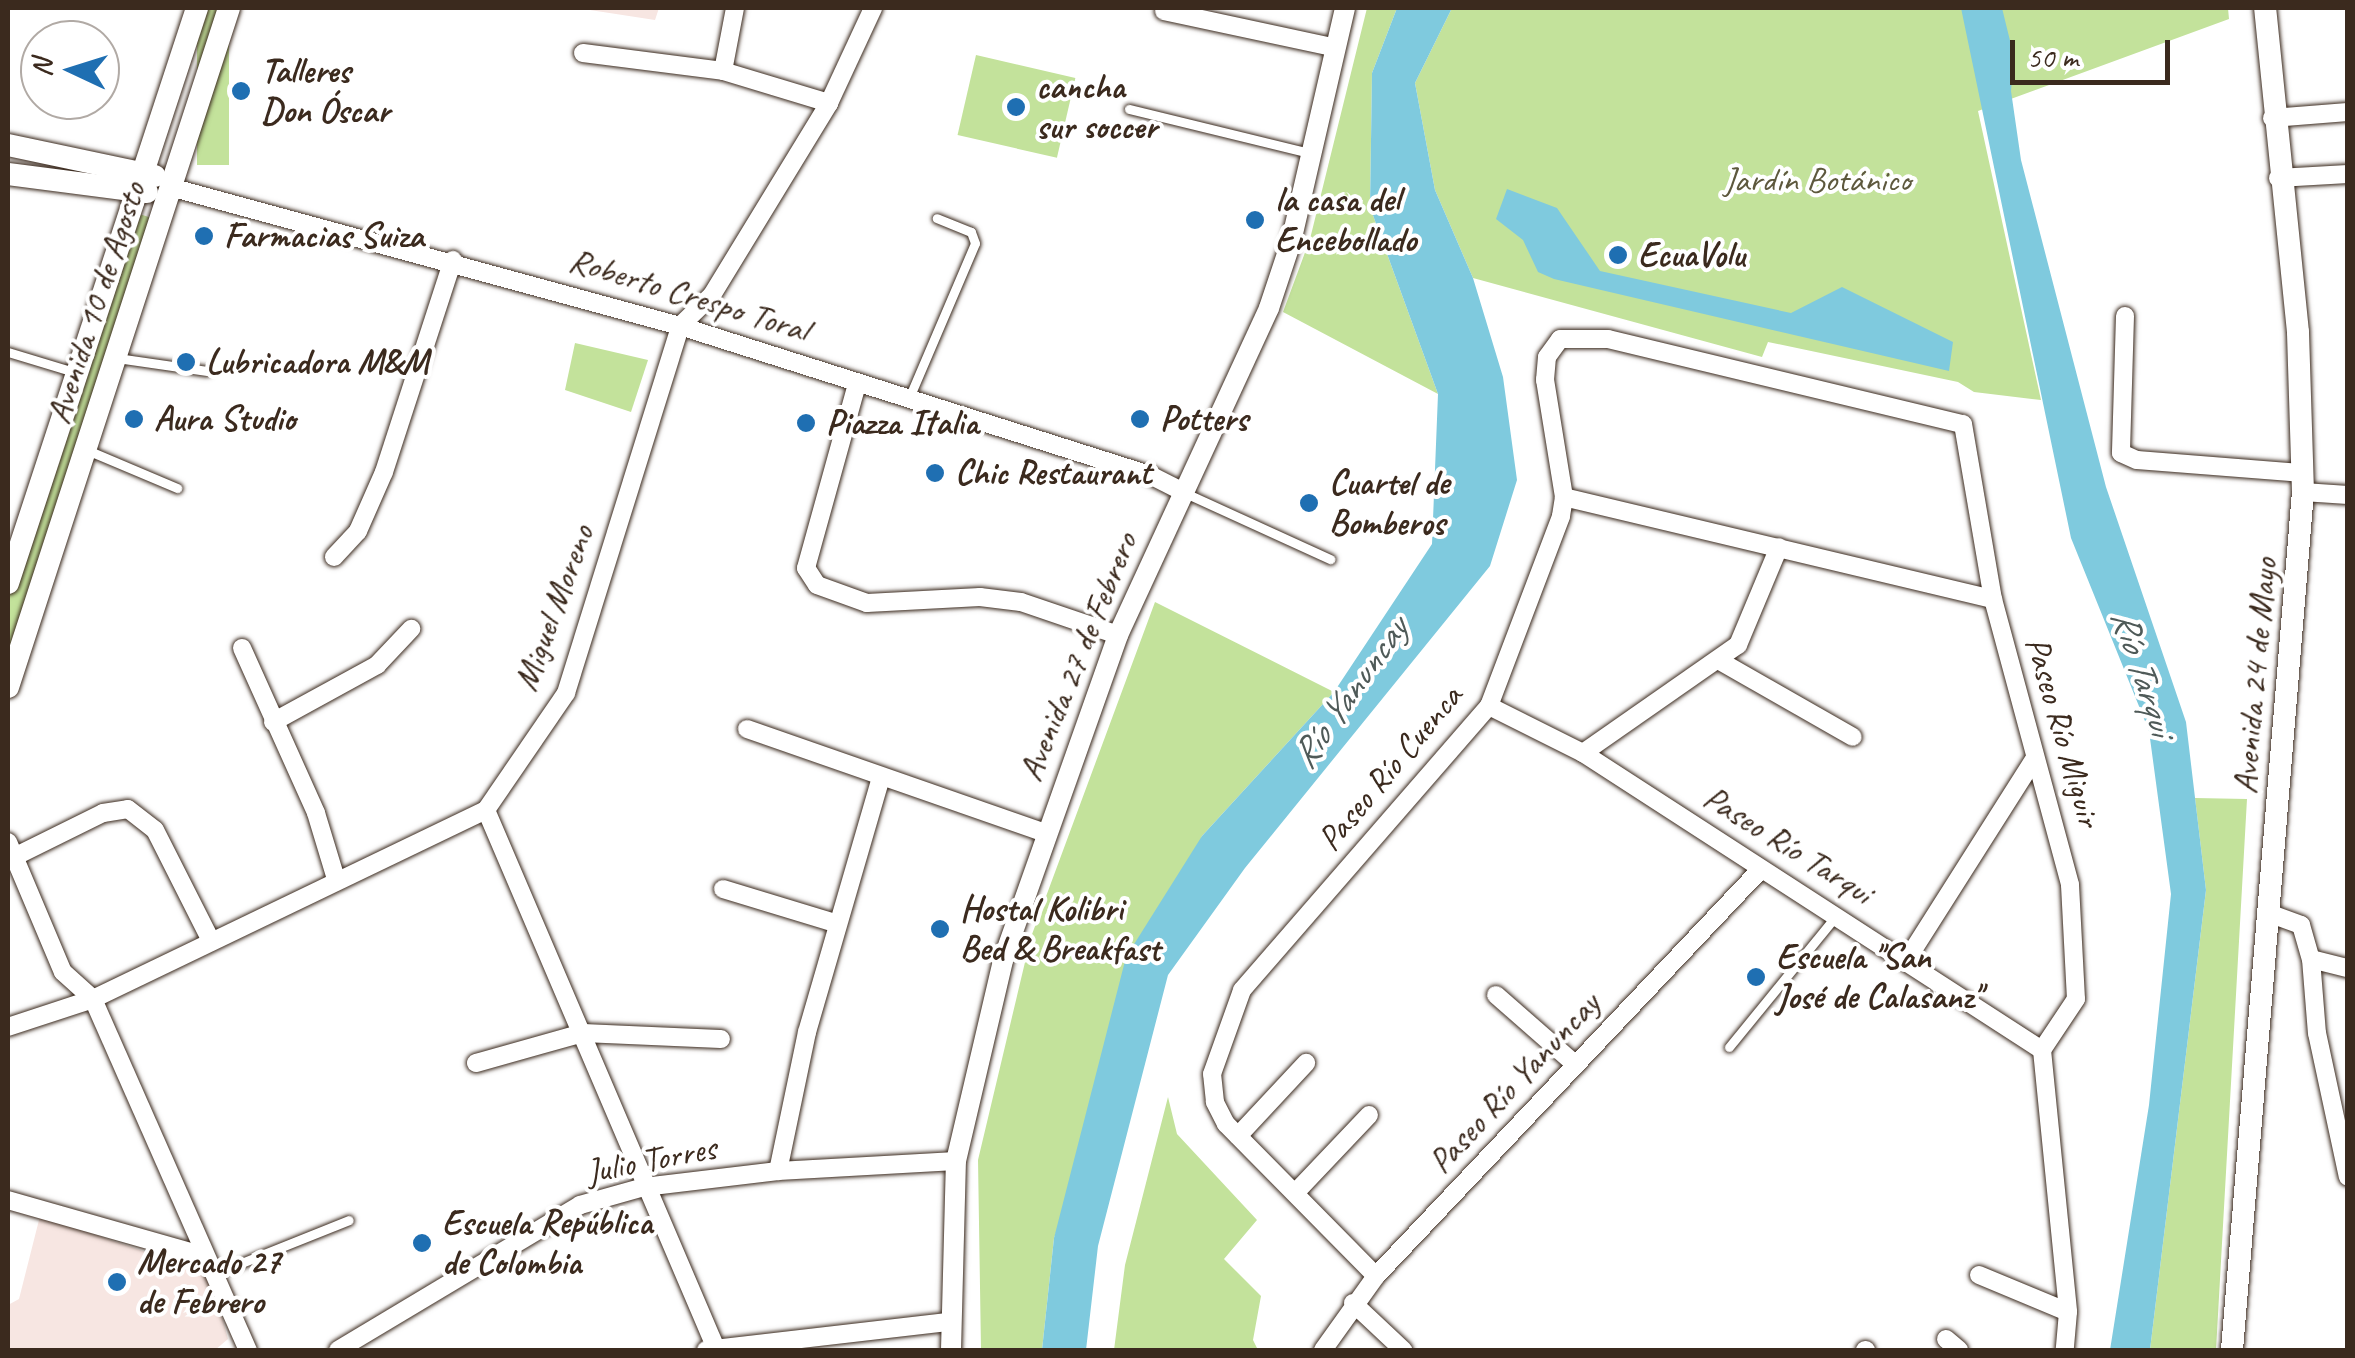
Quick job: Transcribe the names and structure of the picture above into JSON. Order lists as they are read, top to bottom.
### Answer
{
  "streets": {
    "main road": ["Roberto Crespo Toral", "Avenida 10 de Agosto", "Avenida 24 de Mayo"],
    "street": [
      "Miguel Moreno",
      "Avenida 27 de Febrero",
      "Paseo Río Miguir",
      "Paseo Río Cuenca",
      "Paseo Río Tarqui",
      "Paseo Río Yanuncay",
      "Julio Torres"
    ]
  },
  "crossings": [
    ["Roberto Crespo Toral", "Avenida 10 de Agosto"],
    ["Roberto Crespo Toral", "Miguel Moreno"],
    ["Roberto Crespo Toral", "Avenida 27 de Febrero"],
    ["Avenida 27 de Febrero", "Julio Torres"],
    ["Paseo Río Miguir", "Paseo Río Cuenca"],
    ["Paseo Río Miguir", "Paseo Río Tarqui"],
    ["Paseo Río Cuenca", "Paseo Río Tarqui"],
    ["Paseo Río Tarqui", "Paseo Río Yanuncay"]
  ],
  "water": ["Río Tarqui", "Río Yanuncay"],
  "parks": ["Jardín Botánico"],
  "places": [
    "Talleres Don Óscar",
    "cancha sur soccer",
    "la casa del Encebollado",
    "Farmacias Suiza",
    "EcuaVolu",
    "Lubricadora M&M",
    "Aura Studio",
    "Potters",
    "Piazza Italia",
    "Chic Restaurant",
    "Cuartel de Bomberos",
    "Hostal Kolibri Bed & Breakfast",
    "Escuela \"San José de Calasanz\"",
    "Escuela República de Colombia",
    "Mercado 27 de Febrero"
  ],
  "scale_bar": "50 m",
  "north": "left"
}
